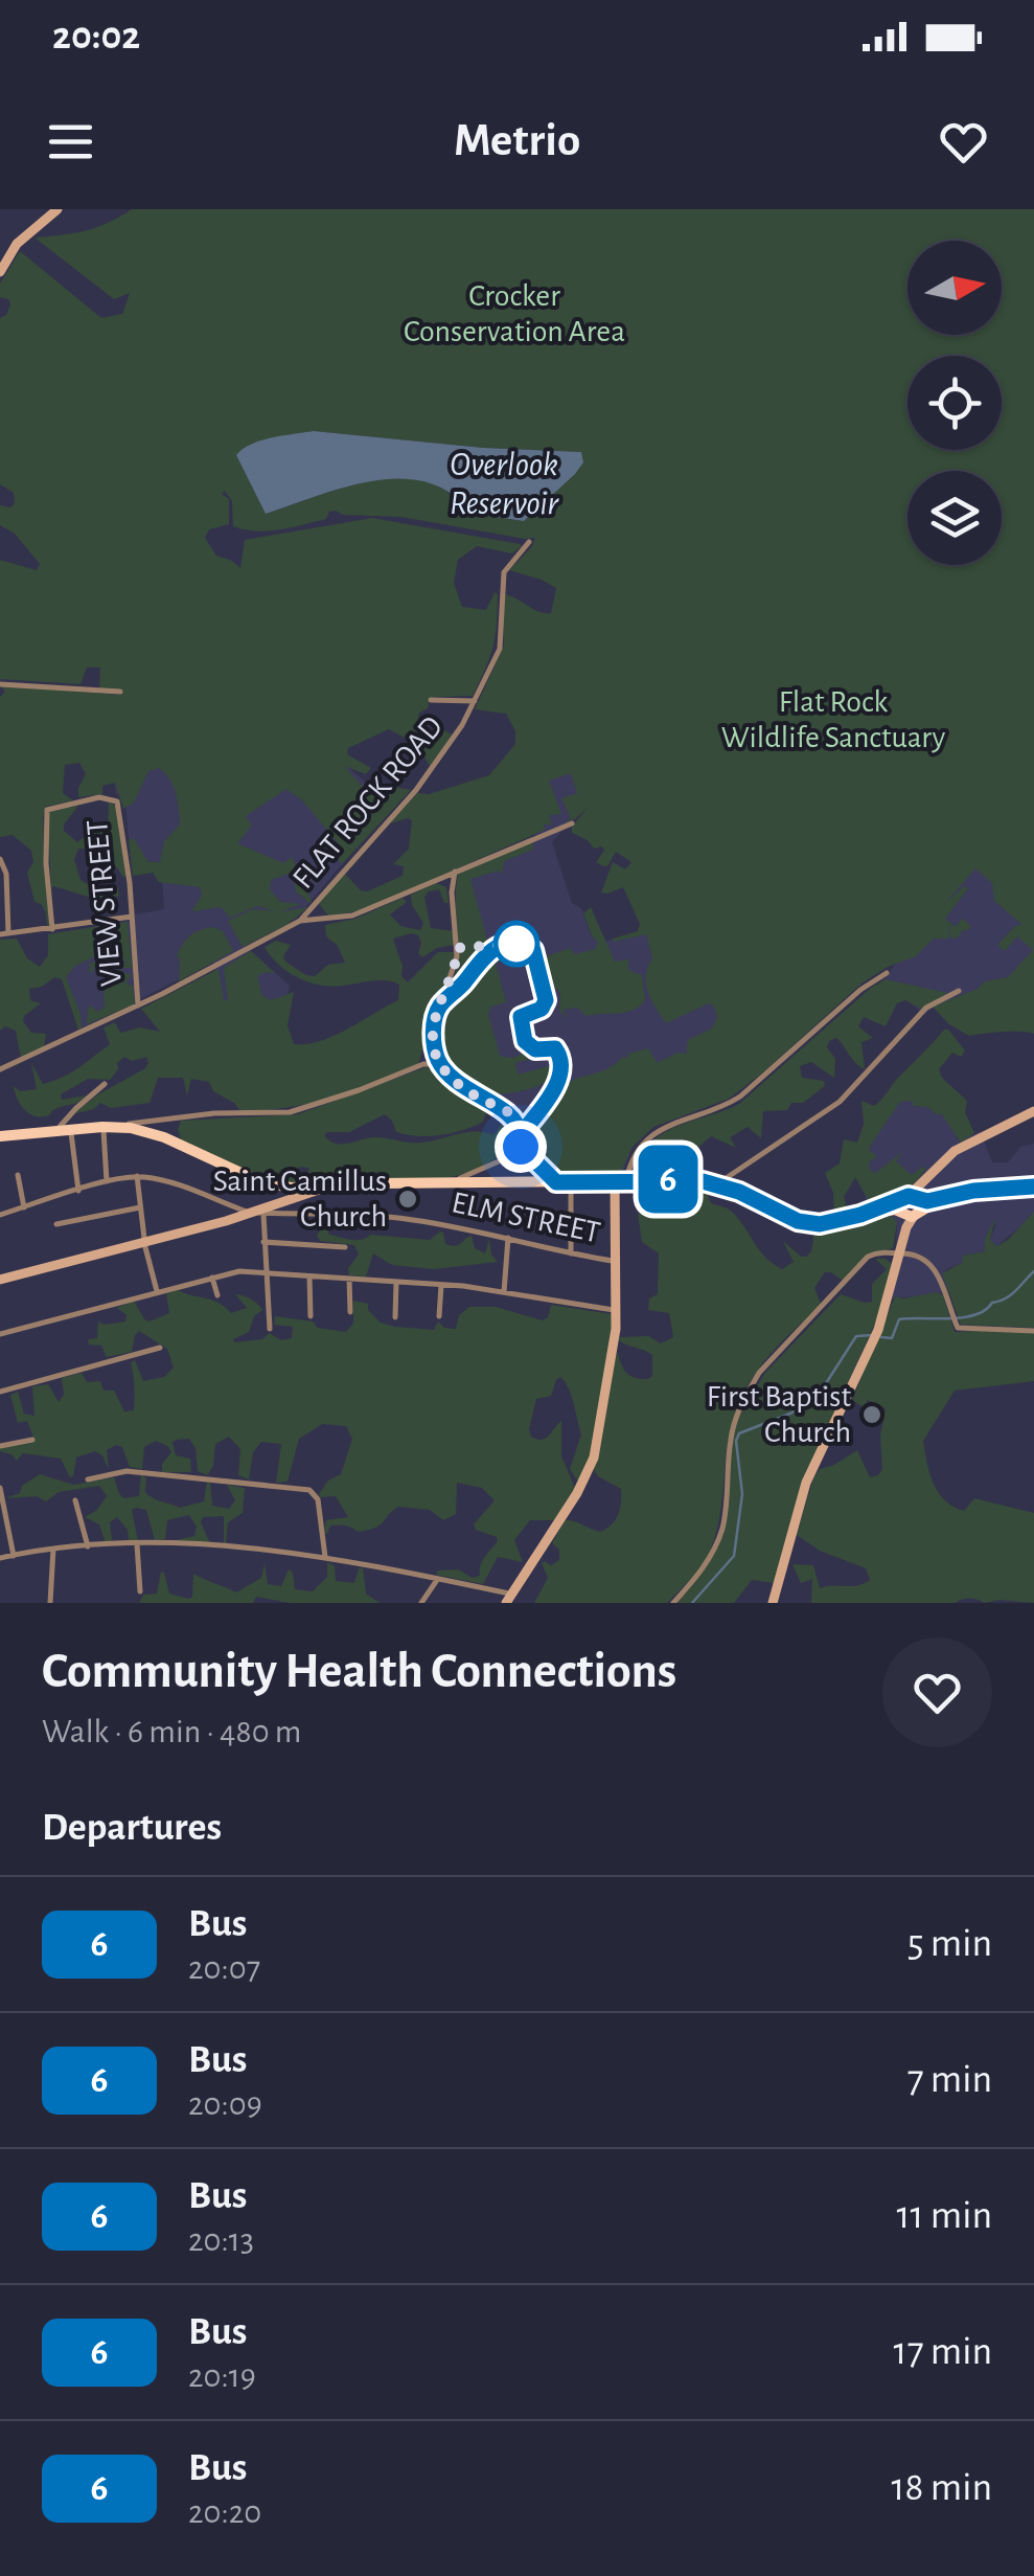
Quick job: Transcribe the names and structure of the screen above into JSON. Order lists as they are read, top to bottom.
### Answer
{
  "streets": {
    "street": ["FLAT ROCK ROAD", "VIEW STREET", "ELM STREET"]
  },
  "water": ["Overlook Reservoir"],
  "parks": ["Crocker Conservation Area", "Flat Rock Wildlife Sanctuary"],
  "places": ["Saint Camillus Church", "First Baptist Church"],
  "lines": ["bus line 6"],
  "north": "right",
  "page": {
    "status": "20:02",
    "header": "Metrio",
    "on_map": "6",
    "heading": [
      ["Community Health Connections", "Walk · 6 min · 480 m"],
      "Departures"
    ],
    "list": [
      {
        "mark": "6",
        "name": "Bus",
        "note": "20:07",
        "value": "5 min"
      },
      {
        "mark": "6",
        "name": "Bus",
        "note": "20:09",
        "value": "7 min"
      },
      {
        "mark": "6",
        "name": "Bus",
        "note": "20:13",
        "value": "11 min"
      },
      {
        "mark": "6",
        "name": "Bus",
        "note": "20:19",
        "value": "17 min"
      },
      {
        "mark": "6",
        "name": "Bus",
        "note": "20:20",
        "value": "18 min"
      }
    ]
  }
}
